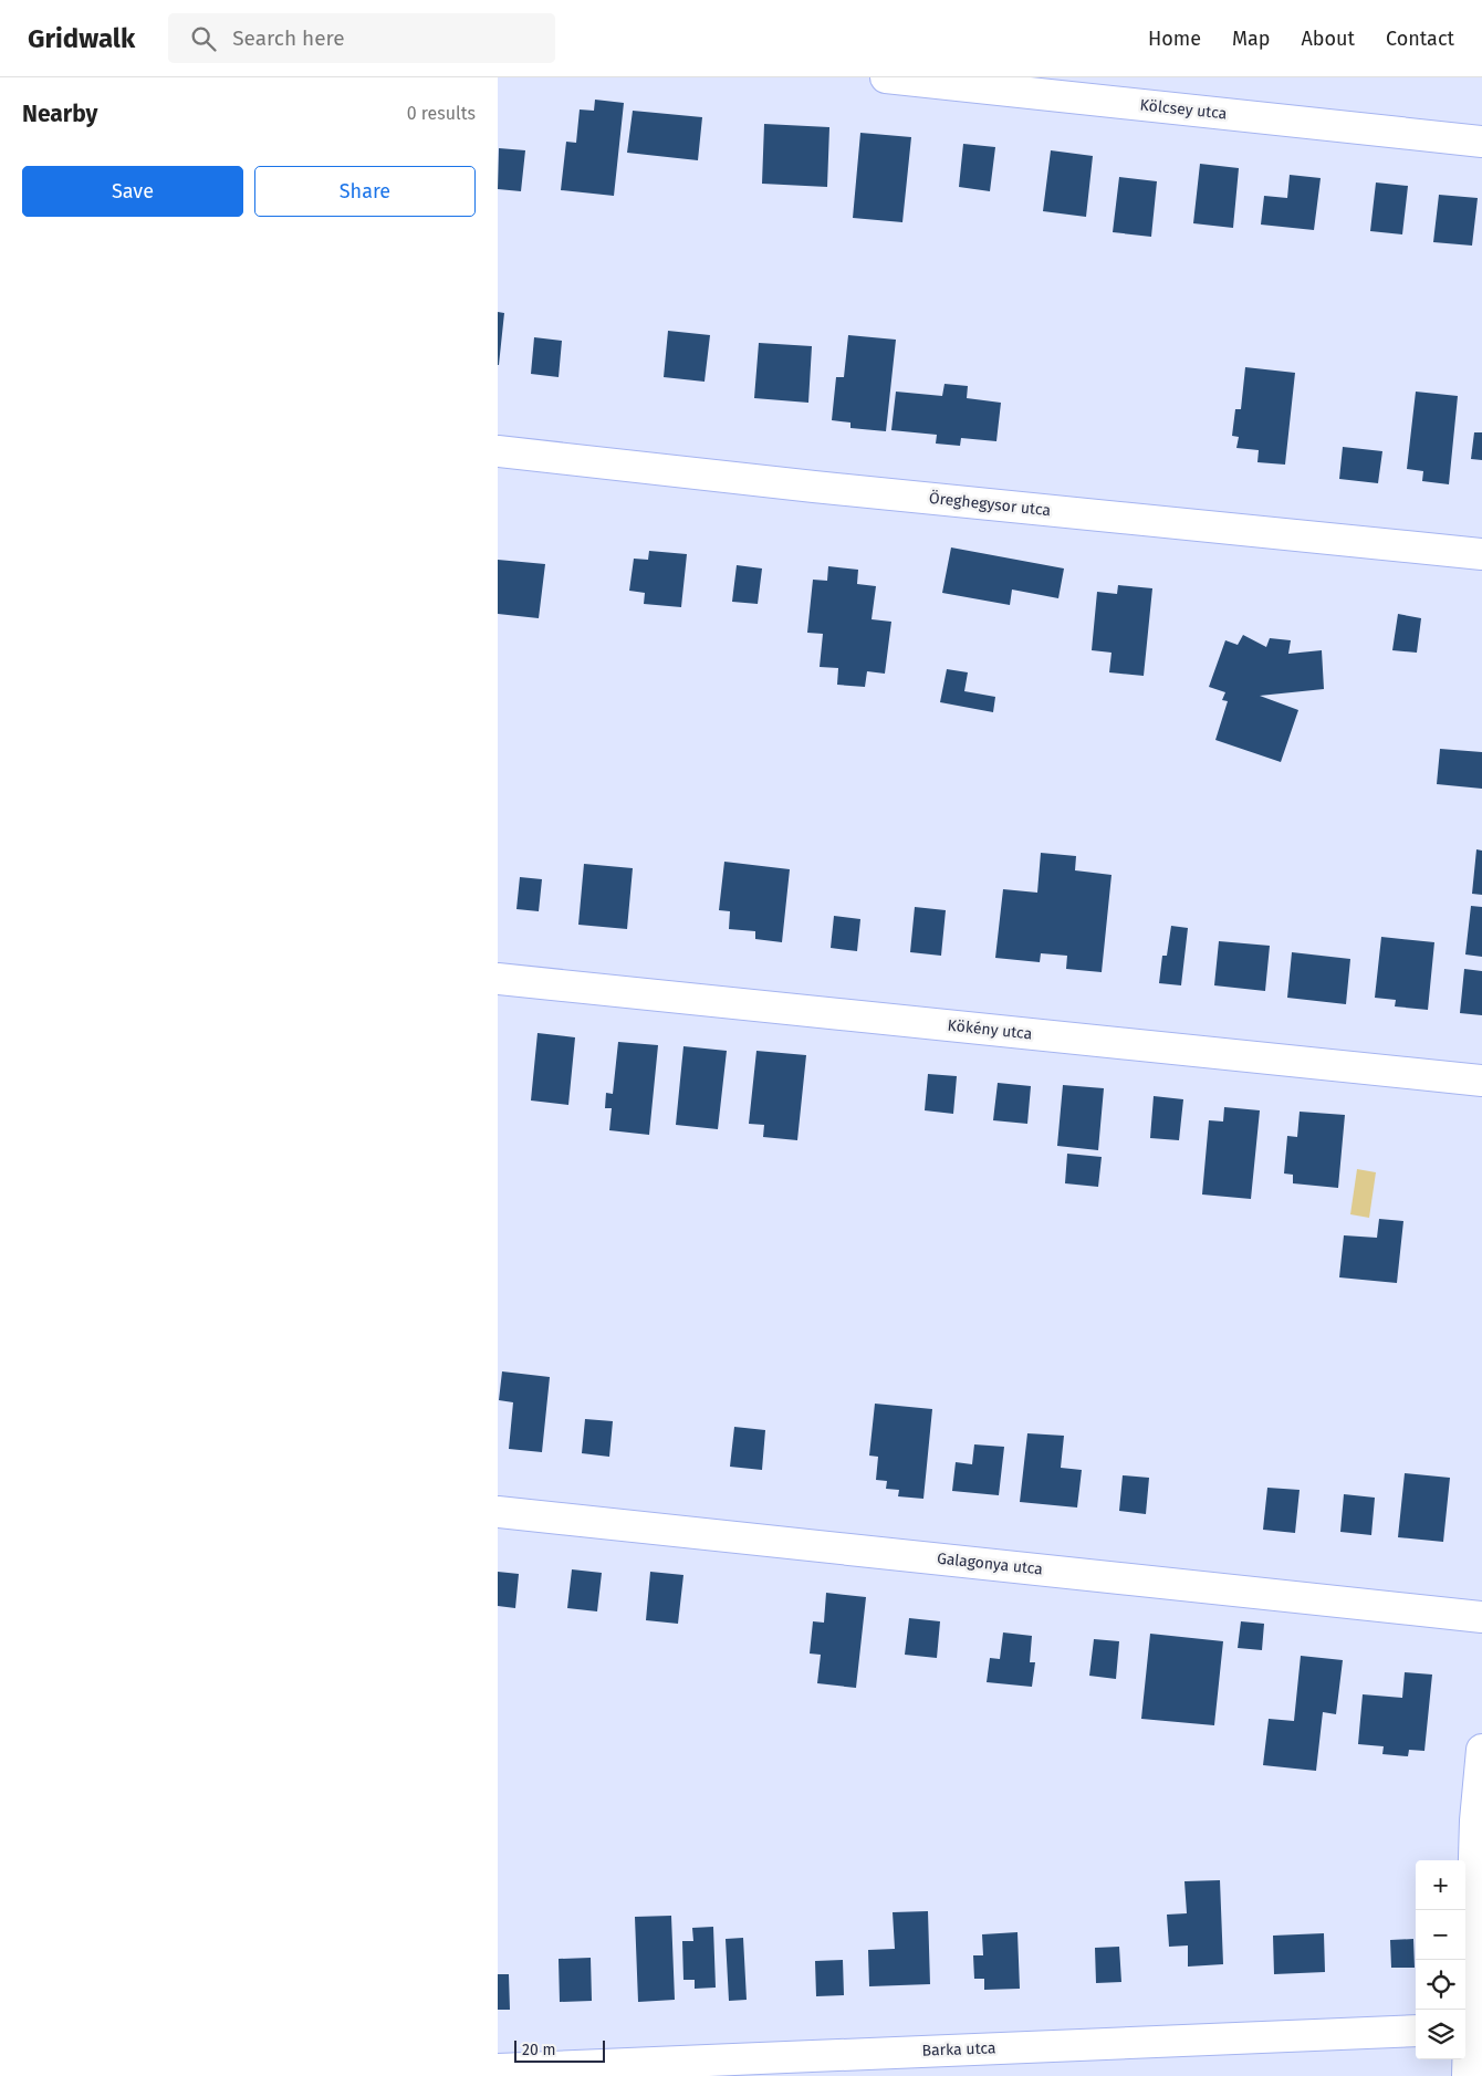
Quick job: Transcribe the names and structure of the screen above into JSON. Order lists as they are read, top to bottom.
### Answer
{
  "streets": {
    "street": [
      "Kölcsey utca",
      "Öreghegysor utca",
      "Kökény utca",
      "Galagonya utca",
      "Barka utca"
    ]
  },
  "scale_bar": "20 m",
  "page": {
    "header": "Gridwalk",
    "search": "Search here",
    "nav": [
      "Home",
      "Map",
      "About",
      "Contact"
    ],
    "heading": ["Nearby", "0 results"],
    "buttons": ["Save", "Share"],
    "map_buttons": ["+", "−"],
    "scale": "20 m"
  }
}
